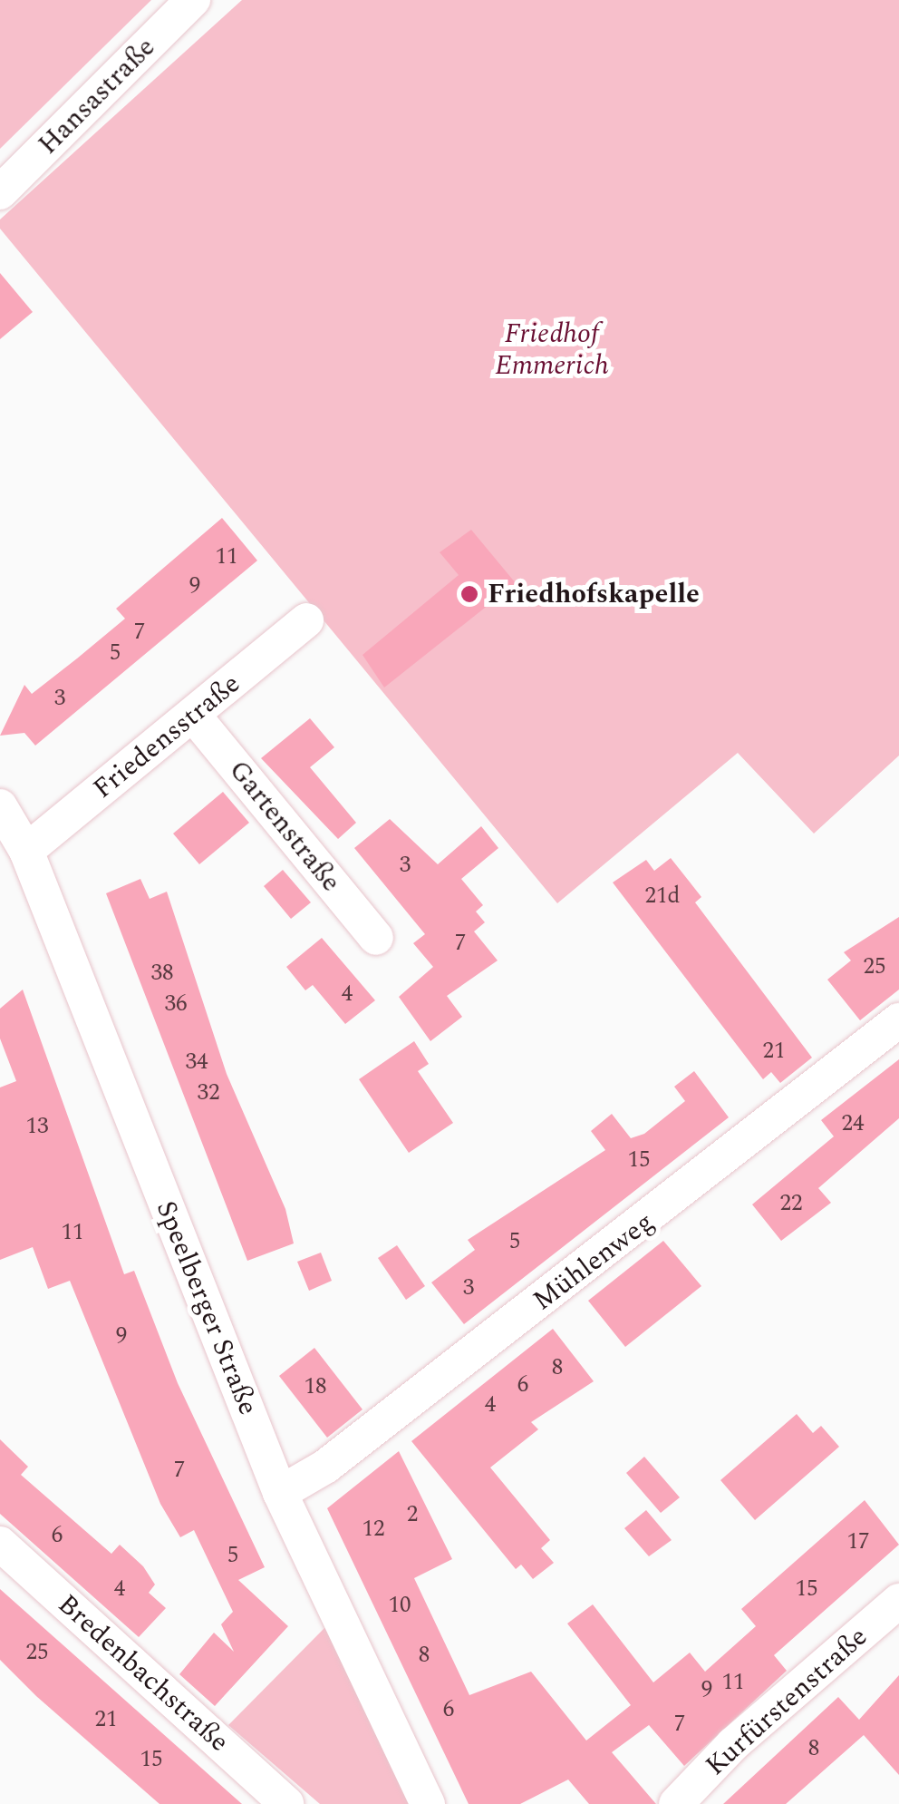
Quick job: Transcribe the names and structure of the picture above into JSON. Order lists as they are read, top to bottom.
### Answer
{
  "streets": {
    "street": [
      "Hansastraße",
      "Friedensstraße",
      "Gartenstraße",
      "Mühlenweg",
      "Speelberger Straße",
      "Bredenbachstraße",
      "Kurfürstenstraße"
    ]
  },
  "crossings": [
    ["Friedensstraße", "Gartenstraße"],
    ["Friedensstraße", "Speelberger Straße"],
    ["Mühlenweg", "Speelberger Straße"]
  ],
  "parks": ["Friedhof Emmerich"],
  "places": ["Friedhofskapelle"],
  "house_numbers": [
    "11",
    "9",
    "7",
    "5",
    "3",
    "3",
    "21d",
    "7",
    "25",
    "38",
    "4",
    "36",
    "21",
    "34",
    "32",
    "24",
    "13",
    "15",
    "22",
    "11",
    "5",
    "3",
    "9",
    "8",
    "6",
    "18",
    "4",
    "7",
    "2",
    "12",
    "6",
    "17",
    "5",
    "4",
    "15",
    "10",
    "25",
    "8",
    "11",
    "9",
    "6",
    "21",
    "7",
    "8",
    "15"
  ]
}
